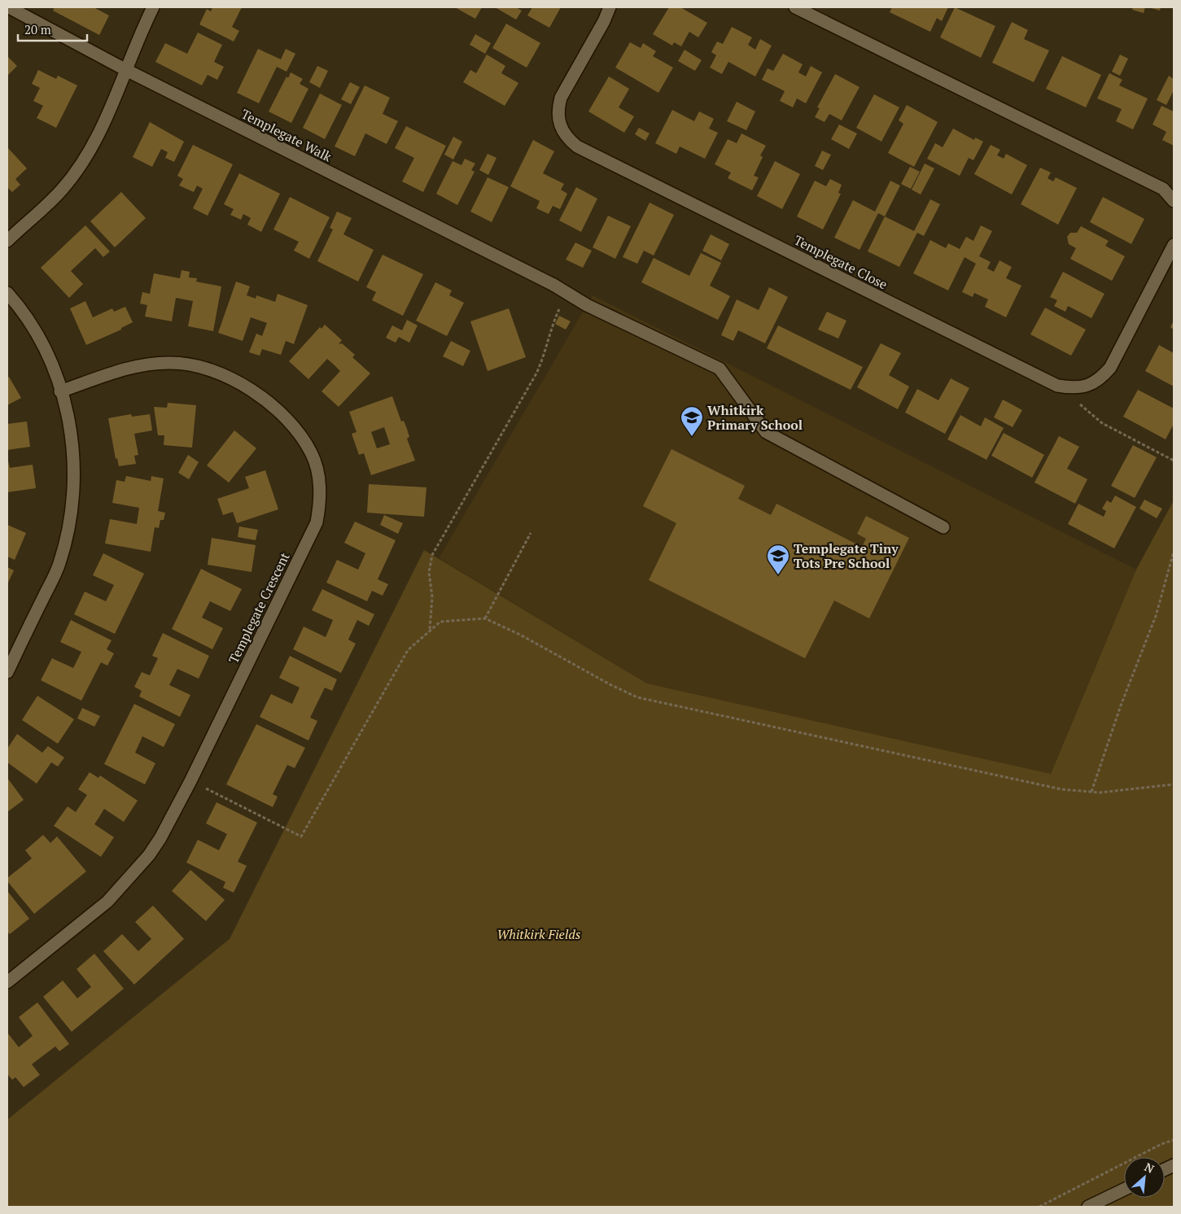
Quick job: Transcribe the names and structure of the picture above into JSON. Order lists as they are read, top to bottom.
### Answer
{
  "streets": {
    "street": ["Templegate Walk", "Templegate Close", "Templegate Crescent"]
  },
  "parks": ["Whitkirk Fields"],
  "places": {
    "school or university": ["Whitkirk Primary School", "Templegate Tiny Tots Pre School"]
  },
  "scale_bar": "20 m",
  "north": "top right"
}
